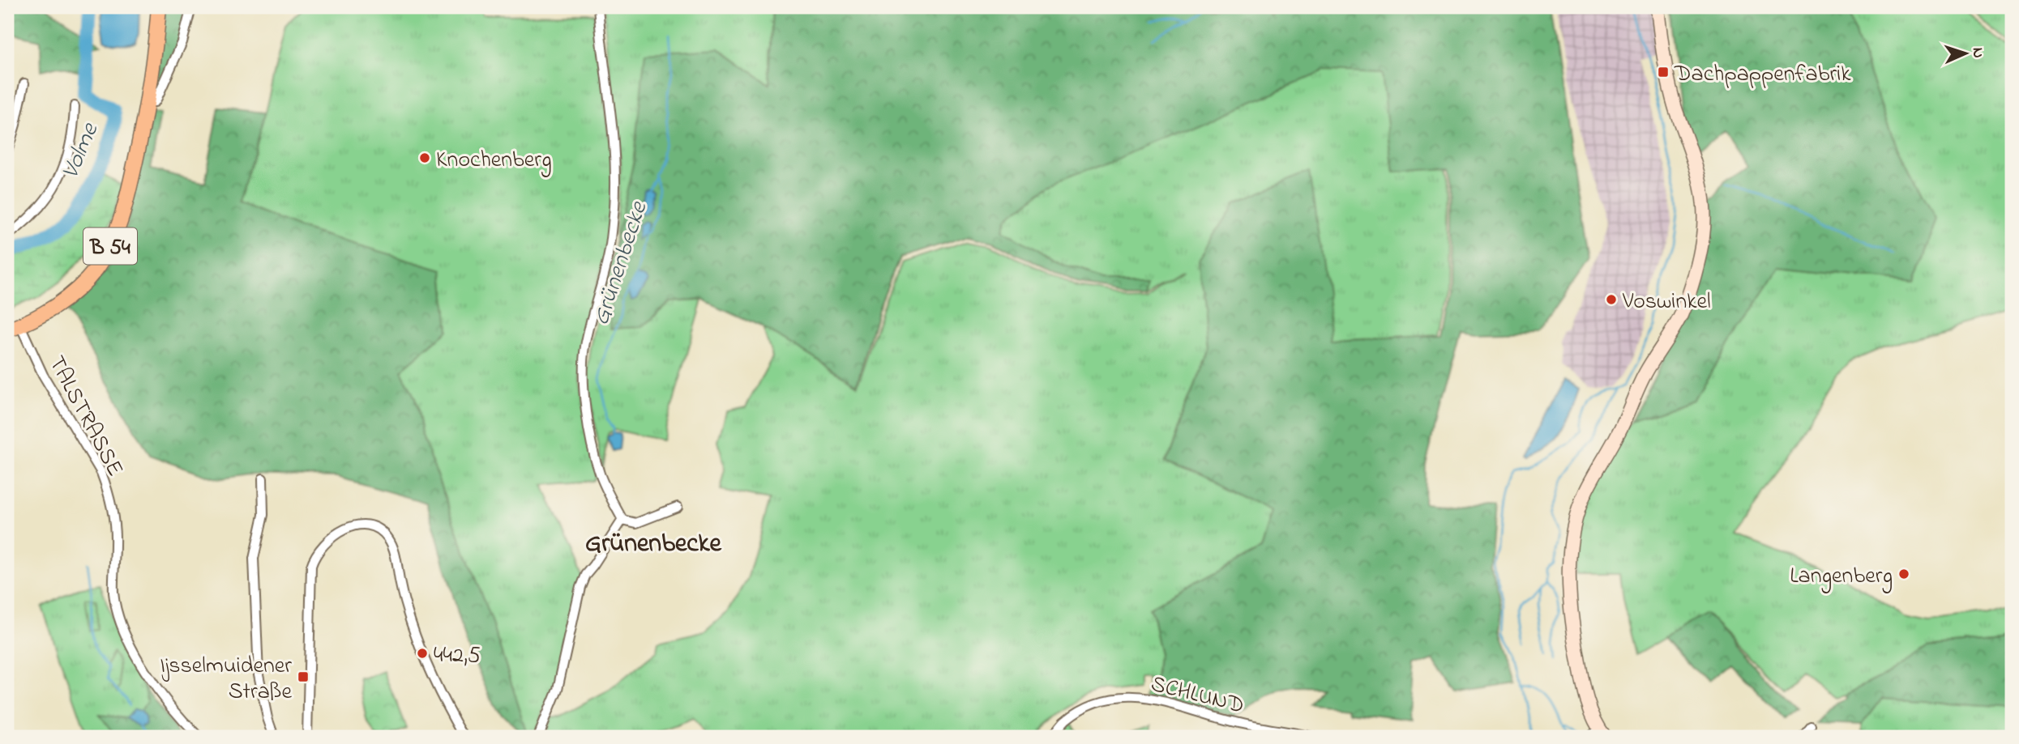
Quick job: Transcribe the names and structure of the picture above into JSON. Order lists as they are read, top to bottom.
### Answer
{
  "streets": {
    "main road": ["B 54"],
    "street": ["TALSTRASSE", "SCHLUND"]
  },
  "crossings": [
    ["B 54", "TALSTRASSE"]
  ],
  "districts": ["Grünenbecke"],
  "water": ["Volme", "Grünenbecke"],
  "places": {
    "transit": ["Dachpappenfabrik", "Ijsselmuidener Straße"],
    "other": [
      "Knochenberg",
      "Voswinkel",
      "Langenberg",
      "442,5"
    ]
  },
  "north": "right"
}
